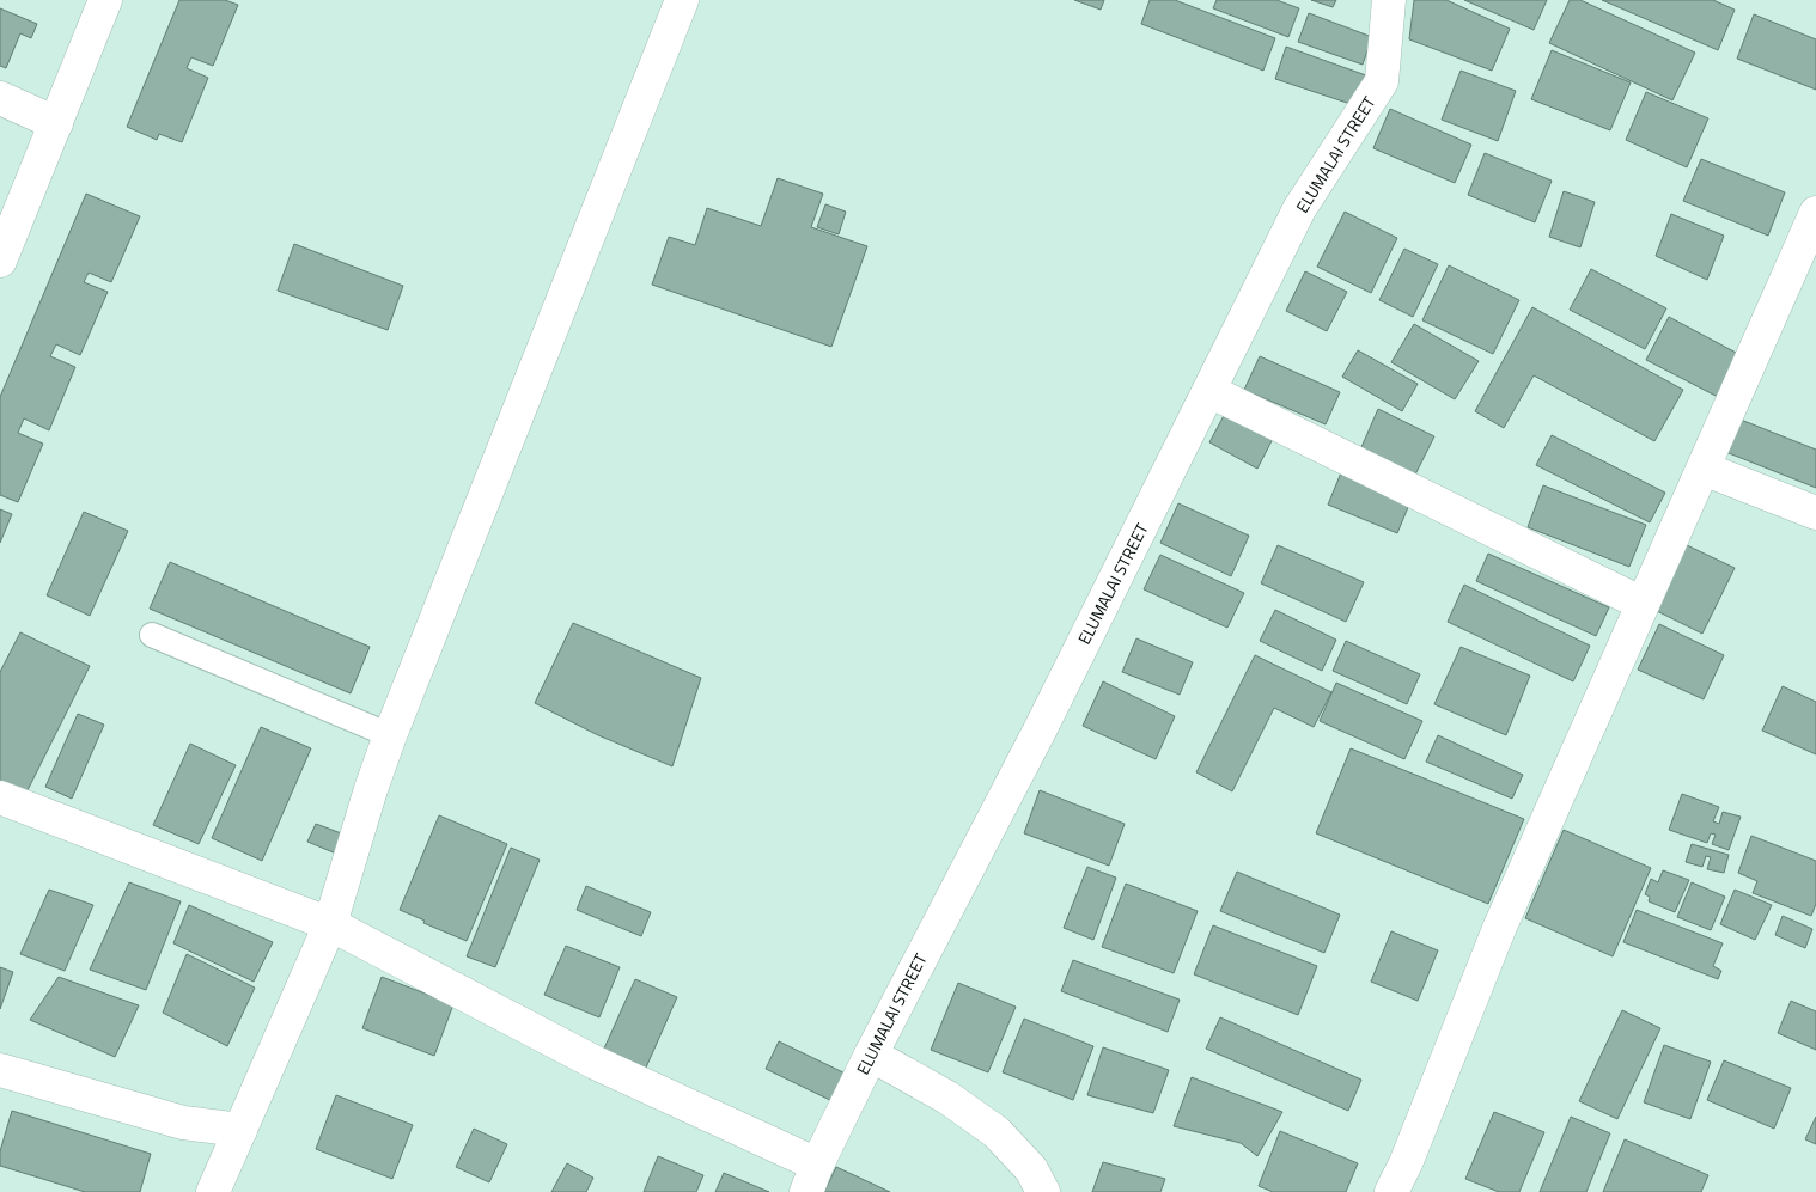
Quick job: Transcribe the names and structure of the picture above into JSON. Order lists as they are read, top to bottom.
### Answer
{
  "streets": {
    "street": ["ELUMALAI STREET"]
  }
}
